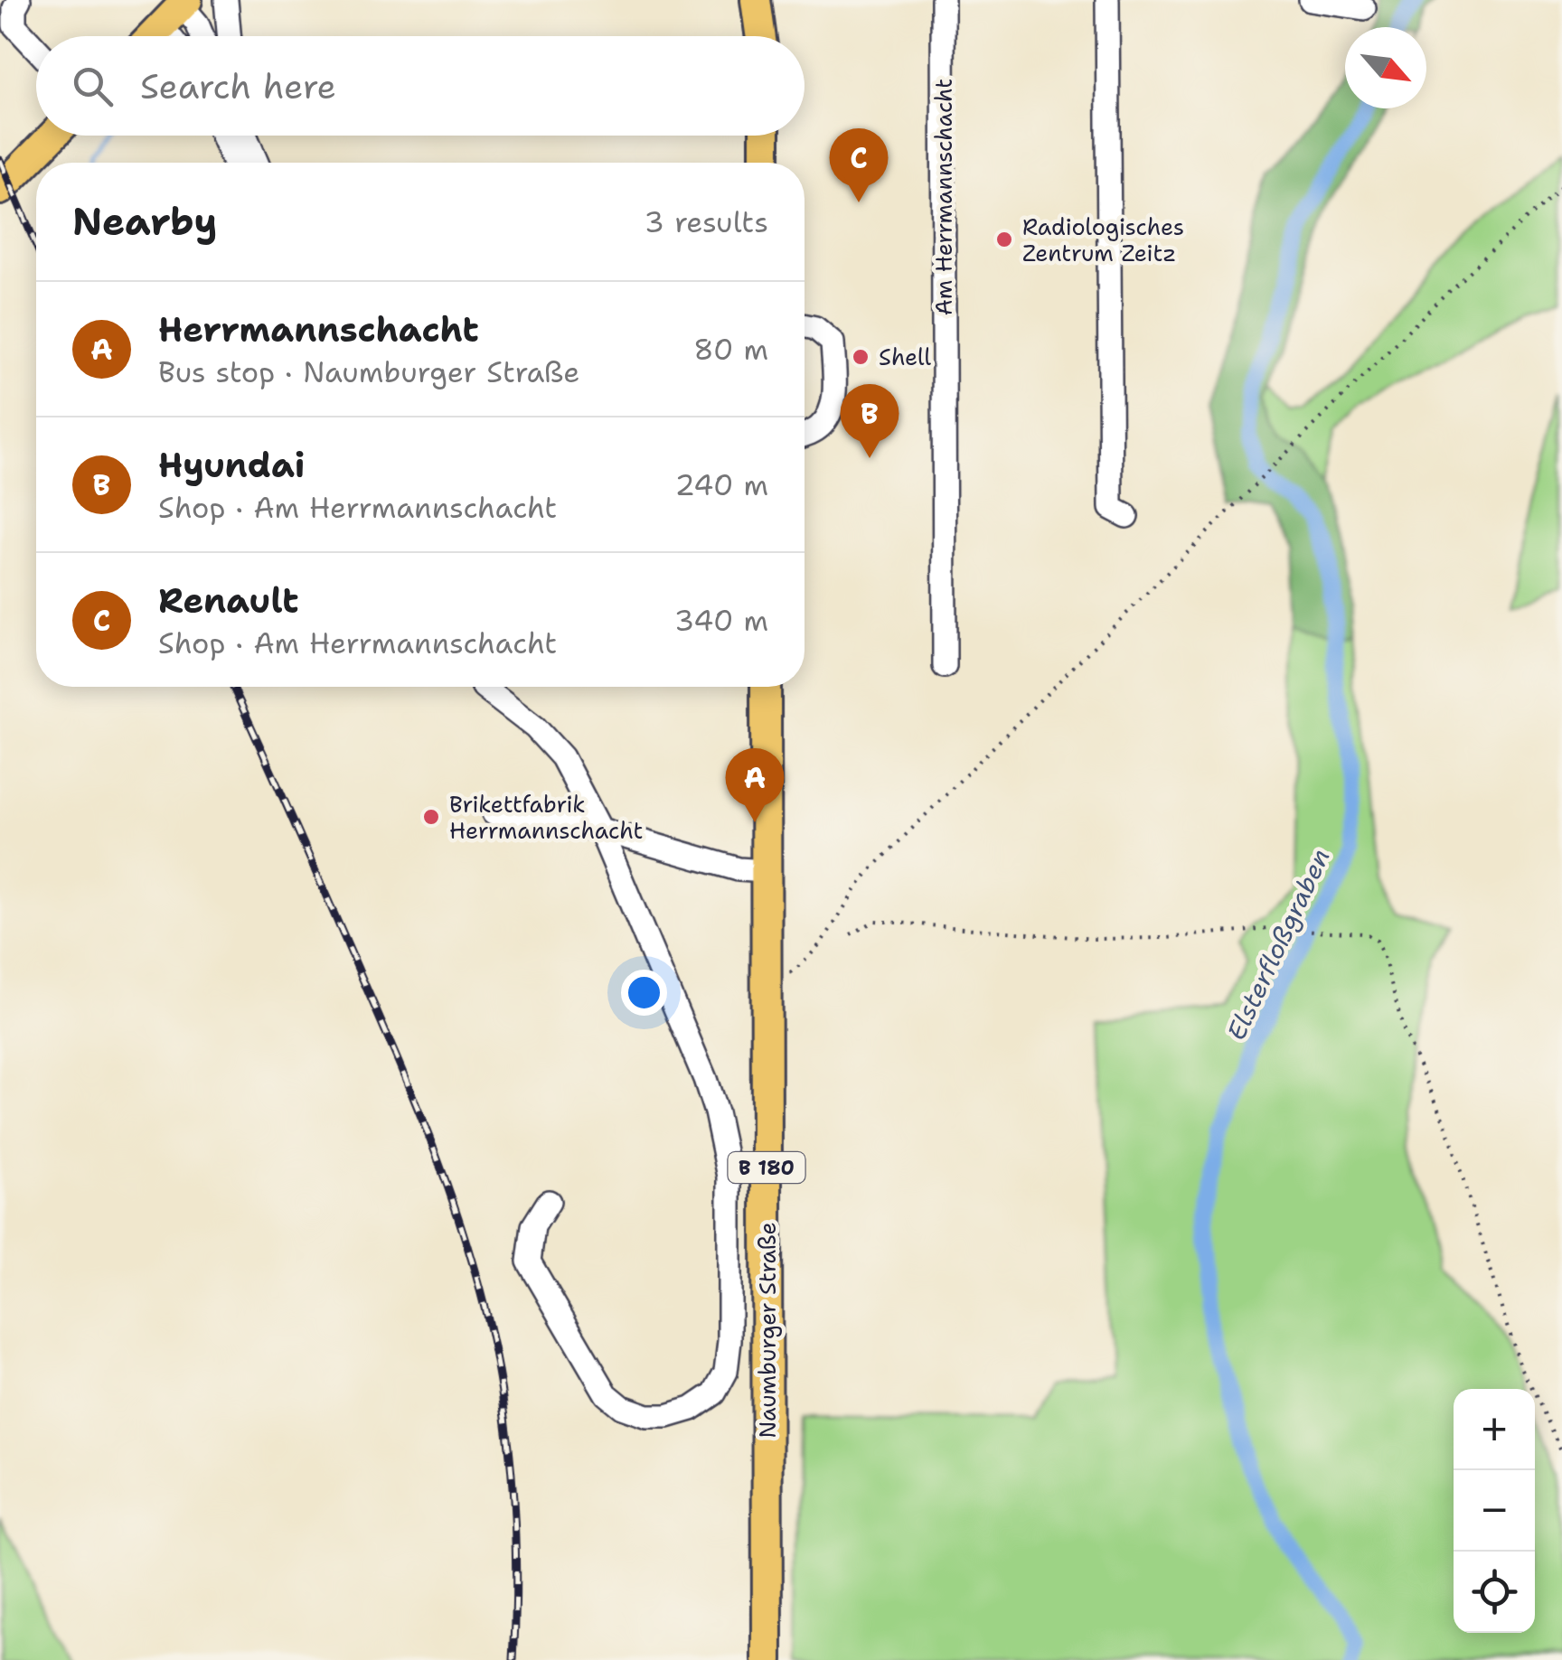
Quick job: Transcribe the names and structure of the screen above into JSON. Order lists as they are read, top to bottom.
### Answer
{
  "streets": {
    "main road": ["B 180", "Naumburger Straße"],
    "street": ["Am Herrmannschacht"]
  },
  "water": ["Elsterfloßgraben"],
  "places": ["Radiologisches Zentrum Zeitz", "Shell", "Brikettfabrik Herrmannschacht"],
  "north": "bottom right",
  "page": {
    "search": "Search here",
    "pins": ["C", "B", "A"],
    "heading": ["Nearby", "3 results"],
    "list": [
      {
        "mark": "A",
        "name": "Herrmannschacht",
        "note": "Bus stop · Naumburger Straße",
        "value": "80 m"
      },
      {
        "mark": "B",
        "name": "Hyundai",
        "note": "Shop · Am Herrmannschacht",
        "value": "240 m"
      },
      {
        "mark": "C",
        "name": "Renault",
        "note": "Shop · Am Herrmannschacht",
        "value": "340 m"
      }
    ],
    "map_buttons": ["+", "−"]
  }
}
